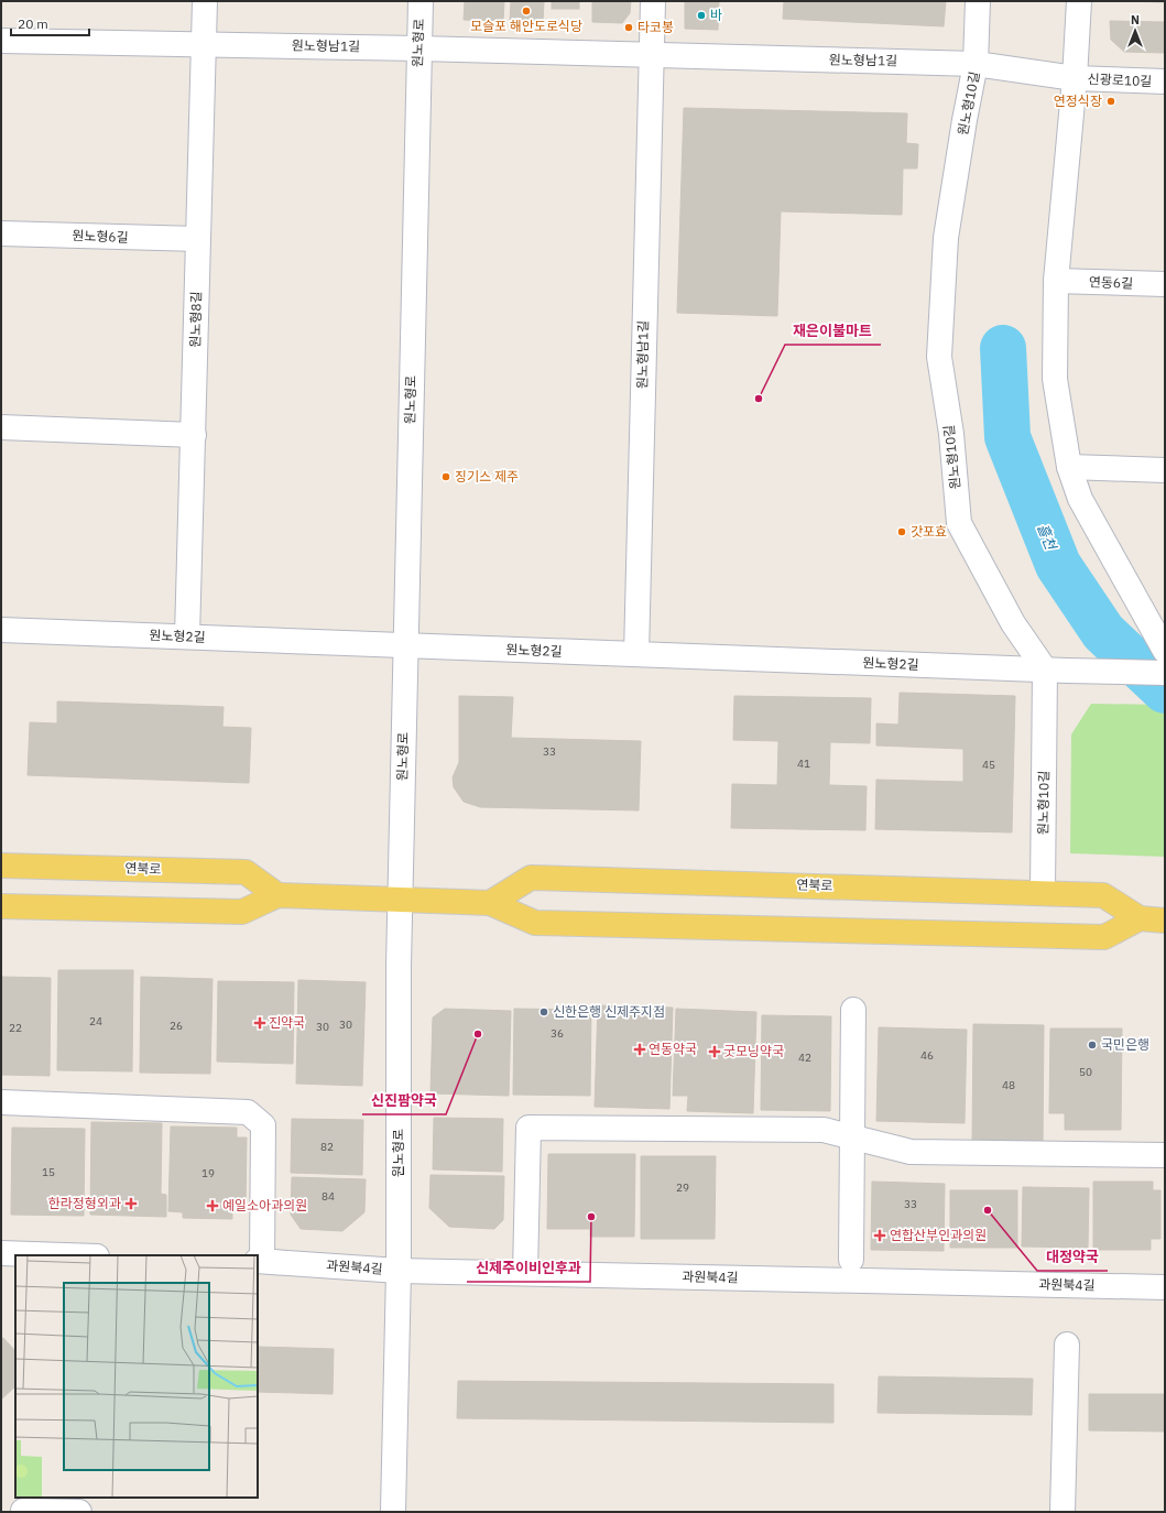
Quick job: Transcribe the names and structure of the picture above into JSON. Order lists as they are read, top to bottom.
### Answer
{
  "streets": {
    "main road": ["연북로"],
    "street": [
      "원노형로",
      "원노형남1길",
      "신광로10길",
      "원노형10길",
      "원노형6길",
      "연동6길",
      "원노형8길",
      "원노형2길",
      "과원북4길"
    ]
  },
  "crossings": [
    ["원노형로", "원노형남1길"],
    ["원노형로", "원노형2길"],
    ["원노형로", "과원북4길"],
    ["원노형남1길", "신광로10길"],
    ["원노형남1길", "원노형10길"],
    ["원노형남1길", "원노형8길"],
    ["원노형남1길", "원노형2길"],
    ["원노형10길", "원노형2길"],
    ["원노형10길", "연북로"],
    ["원노형6길", "원노형8길"],
    ["원노형8길", "원노형2길"]
  ],
  "water": ["흘천"],
  "places": {
    "other": [
      "모슬포 해안도로식당",
      "바",
      "타코봉",
      "연정식장",
      "재은이불마트",
      "징기스 제주",
      "갓포효",
      "신한은행 신제주지점",
      "신진팜약국",
      "국민은행",
      "대정약국",
      "신제주이비인후과"
    ],
    "health": [
      "진약국",
      "연동약국",
      "굿모닝약국",
      "한라정형외과",
      "예일소아과의원",
      "연합산부인과의원"
    ]
  },
  "house_numbers": [
    "33",
    "41",
    "45",
    "24",
    "30",
    "26",
    "30",
    "22",
    "36",
    "46",
    "42",
    "50",
    "48",
    "82",
    "15",
    "19",
    "29",
    "84",
    "33"
  ],
  "scale_bar": "20 m",
  "north": "top"
}
